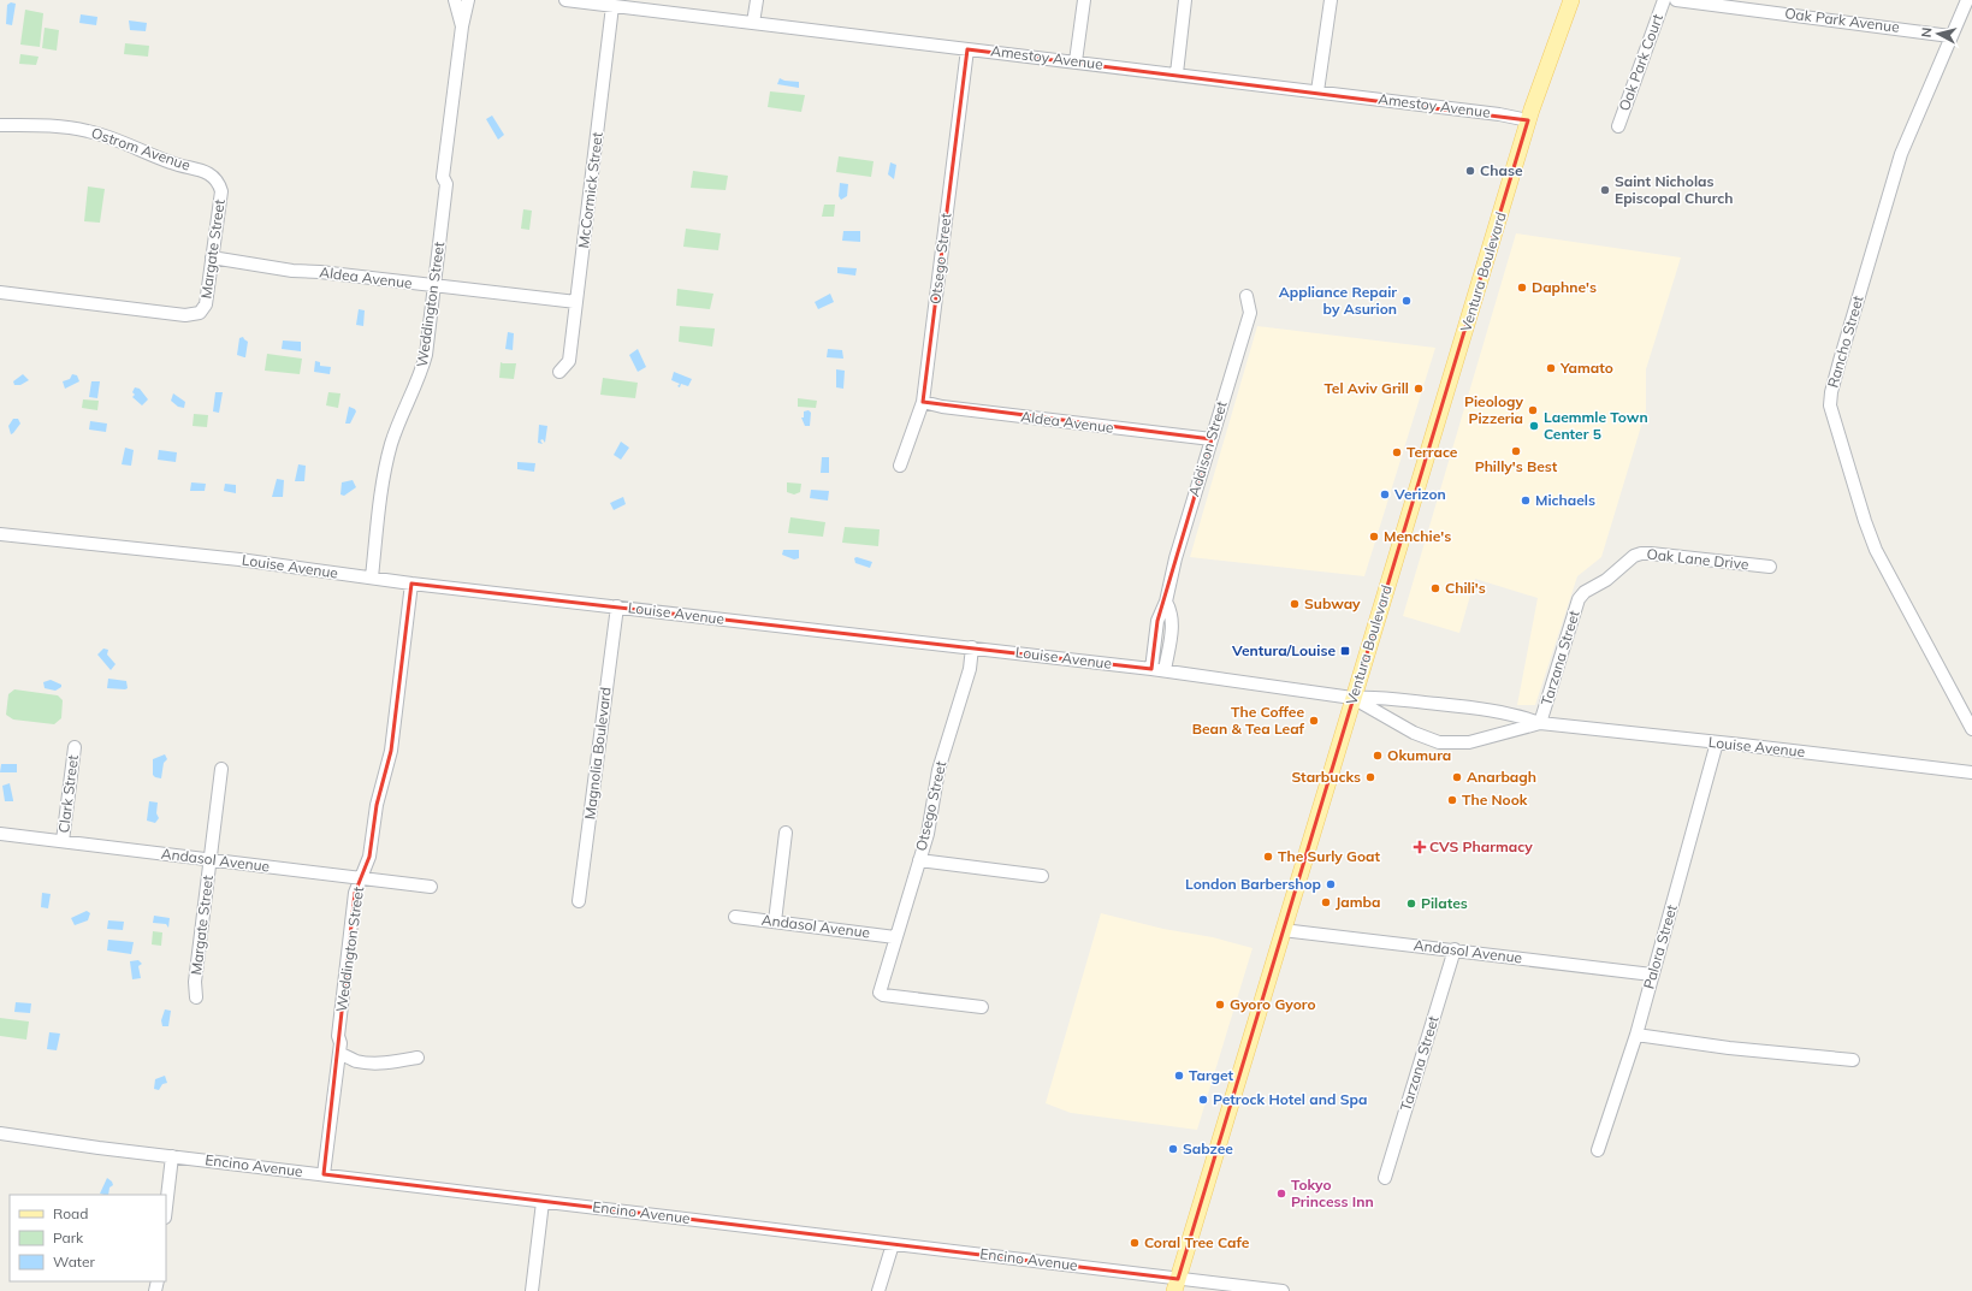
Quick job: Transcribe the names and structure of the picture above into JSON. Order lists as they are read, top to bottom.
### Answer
{
  "streets": {
    "main road": ["Ventura Boulevard"],
    "street": [
      "Oak Park Avenue",
      "Amestoy Avenue",
      "Oak Park Court",
      "Ostrom Avenue",
      "McCormick Street",
      "Margate Street",
      "Otsego Street",
      "Aldea Avenue",
      "Weddington Street",
      "Rancho Street",
      "Addison Street",
      "Oak Lane Drive",
      "Louise Avenue",
      "Tarzana Street",
      "Magnolia Boulevard",
      "Clark Street",
      "Andasol Avenue",
      "Palora Street",
      "Encino Avenue"
    ]
  },
  "crossings": [
    ["Oak Park Avenue", "Rancho Street"],
    ["Amestoy Avenue", "McCormick Street"],
    ["Amestoy Avenue", "Otsego Street"],
    ["Amestoy Avenue", "Ventura Boulevard"],
    ["Ostrom Avenue", "Margate Street"],
    ["McCormick Street", "Aldea Avenue"],
    ["Margate Street", "Aldea Avenue"],
    ["Margate Street", "Andasol Avenue"],
    ["Otsego Street", "Aldea Avenue"],
    ["Otsego Street", "Louise Avenue"],
    ["Otsego Street", "Andasol Avenue"],
    ["Ventura Boulevard", "Louise Avenue"],
    ["Ventura Boulevard", "Andasol Avenue"],
    ["Ventura Boulevard", "Encino Avenue"],
    ["Aldea Avenue", "Weddington Street"],
    ["Aldea Avenue", "Addison Street"],
    ["Weddington Street", "Louise Avenue"],
    ["Weddington Street", "Andasol Avenue"],
    ["Weddington Street", "Encino Avenue"],
    ["Addison Street", "Louise Avenue"],
    ["Oak Lane Drive", "Tarzana Street"],
    ["Louise Avenue", "Tarzana Street"],
    ["Louise Avenue", "Magnolia Boulevard"],
    ["Louise Avenue", "Palora Street"],
    ["Tarzana Street", "Andasol Avenue"],
    ["Clark Street", "Andasol Avenue"],
    ["Andasol Avenue", "Palora Street"]
  ],
  "places": {
    "other": [
      "Chase",
      "Saint Nicholas Episcopal Church",
      "Daphne's",
      "Appliance Repair by Asurion",
      "Yamato",
      "Tel Aviv Grill",
      "Pieology Pizzeria",
      "Laemmle Town Center 5",
      "Philly's Best",
      "Terrace",
      "Verizon",
      "Michaels",
      "Menchie's",
      "Chili's",
      "Subway",
      "The Coffee Bean & Tea Leaf",
      "Okumura",
      "Starbucks",
      "Anarbagh",
      "The Nook",
      "The Surly Goat",
      "London Barbershop",
      "Jamba",
      "Pilates",
      "Gyoro Gyoro",
      "Target",
      "Petrock Hotel and Spa",
      "Sabzee",
      "Tokyo Princess Inn",
      "Coral Tree Cafe"
    ],
    "transit": ["Ventura/Louise"],
    "health": ["CVS Pharmacy"]
  },
  "legend": ["Road", "Park", "Water"],
  "north": "left"
}
